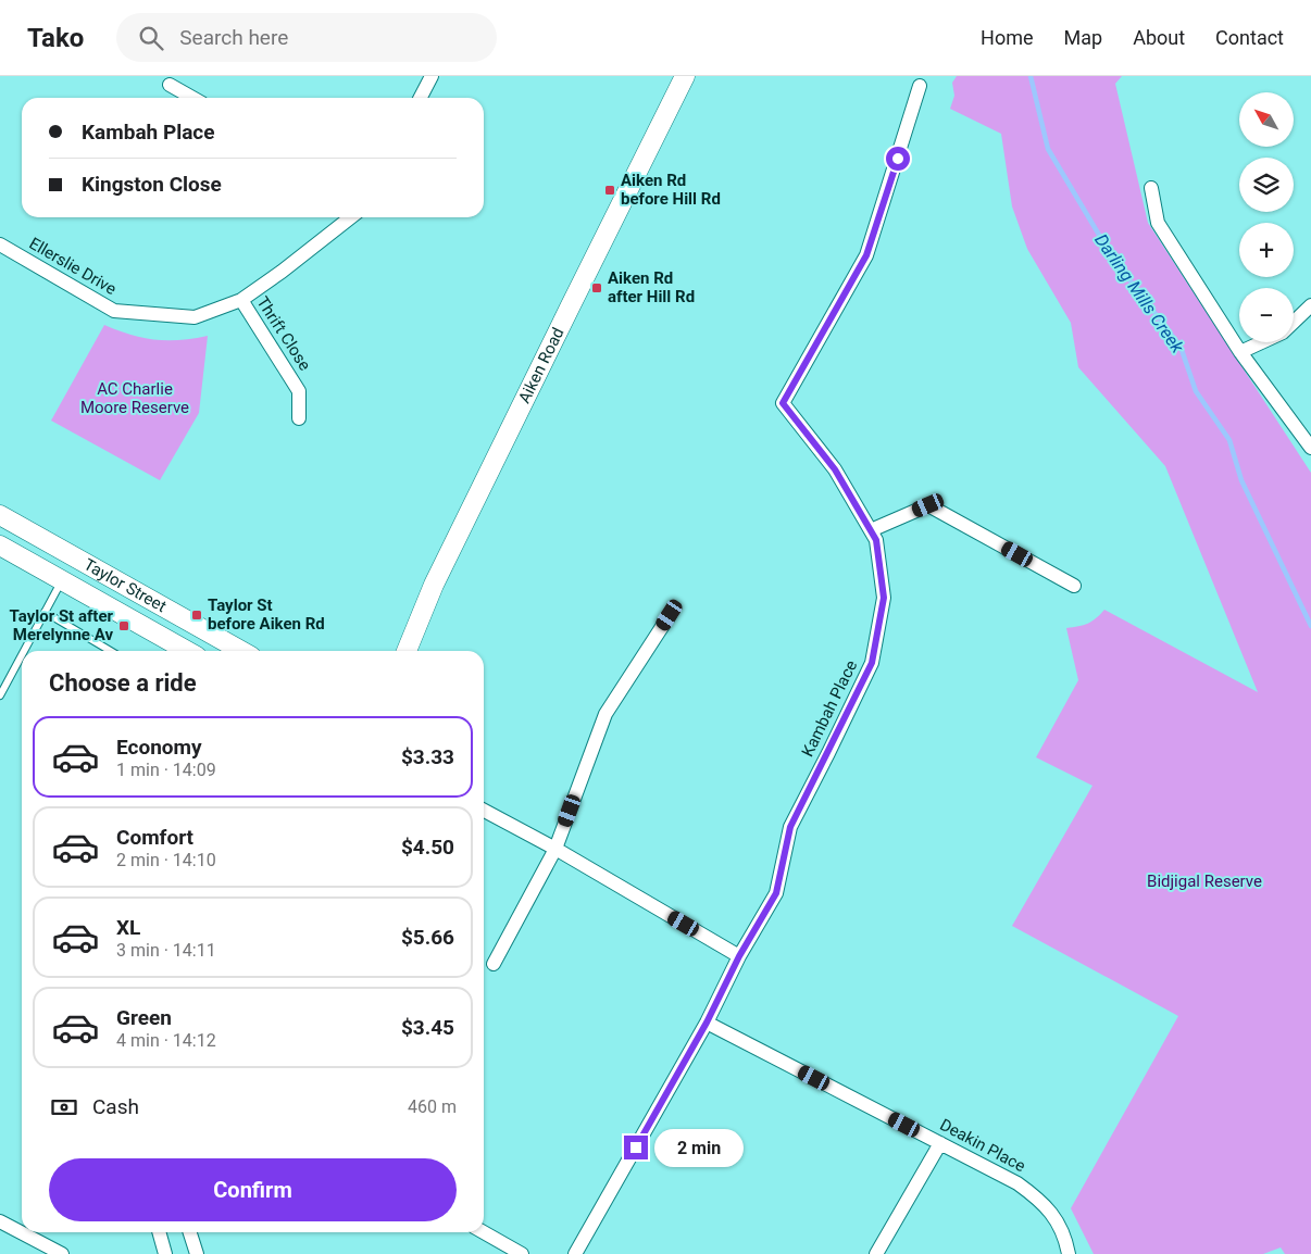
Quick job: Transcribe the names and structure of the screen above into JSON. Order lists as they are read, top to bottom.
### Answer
{
  "streets": {
    "street": [
      "Ellerslie Drive",
      "Thrift Close",
      "Aiken Road",
      "Taylor Street",
      "Kambah Place",
      "Deakin Place"
    ]
  },
  "crossings": [
    ["Ellerslie Drive", "Thrift Close"],
    ["Kambah Place", "Deakin Place"]
  ],
  "water": ["Darling Mills Creek"],
  "parks": ["AC Charlie Moore Reserve", "Bidjigal Reserve"],
  "places": {
    "transit": [
      "Aiken Rd before Hill Rd",
      "Aiken Rd after Hill Rd",
      "Taylor St before Aiken Rd",
      "Taylor St after Merelynne Av"
    ]
  },
  "north": "top left",
  "page": {
    "header": "Tako",
    "search": "Search here",
    "nav": [
      "Home",
      "Map",
      "About",
      "Contact"
    ],
    "map_buttons": ["+", "−"],
    "banner": ["Kambah Place", "Kingston Close"],
    "heading": "Choose a ride",
    "list": [
      {
        "name": "Economy",
        "note": "1 min · 14:09",
        "value": "$3.33"
      },
      {
        "name": "Comfort",
        "note": "2 min · 14:10",
        "value": "$4.50"
      },
      {
        "name": "XL",
        "note": "3 min · 14:11",
        "value": "$5.66"
      },
      {
        "name": "Green",
        "note": "4 min · 14:12",
        "value": "$3.45"
      }
    ],
    "pay": ["Cash", "460 m"],
    "bubble": "2 min",
    "buttons": "Confirm"
  }
}
